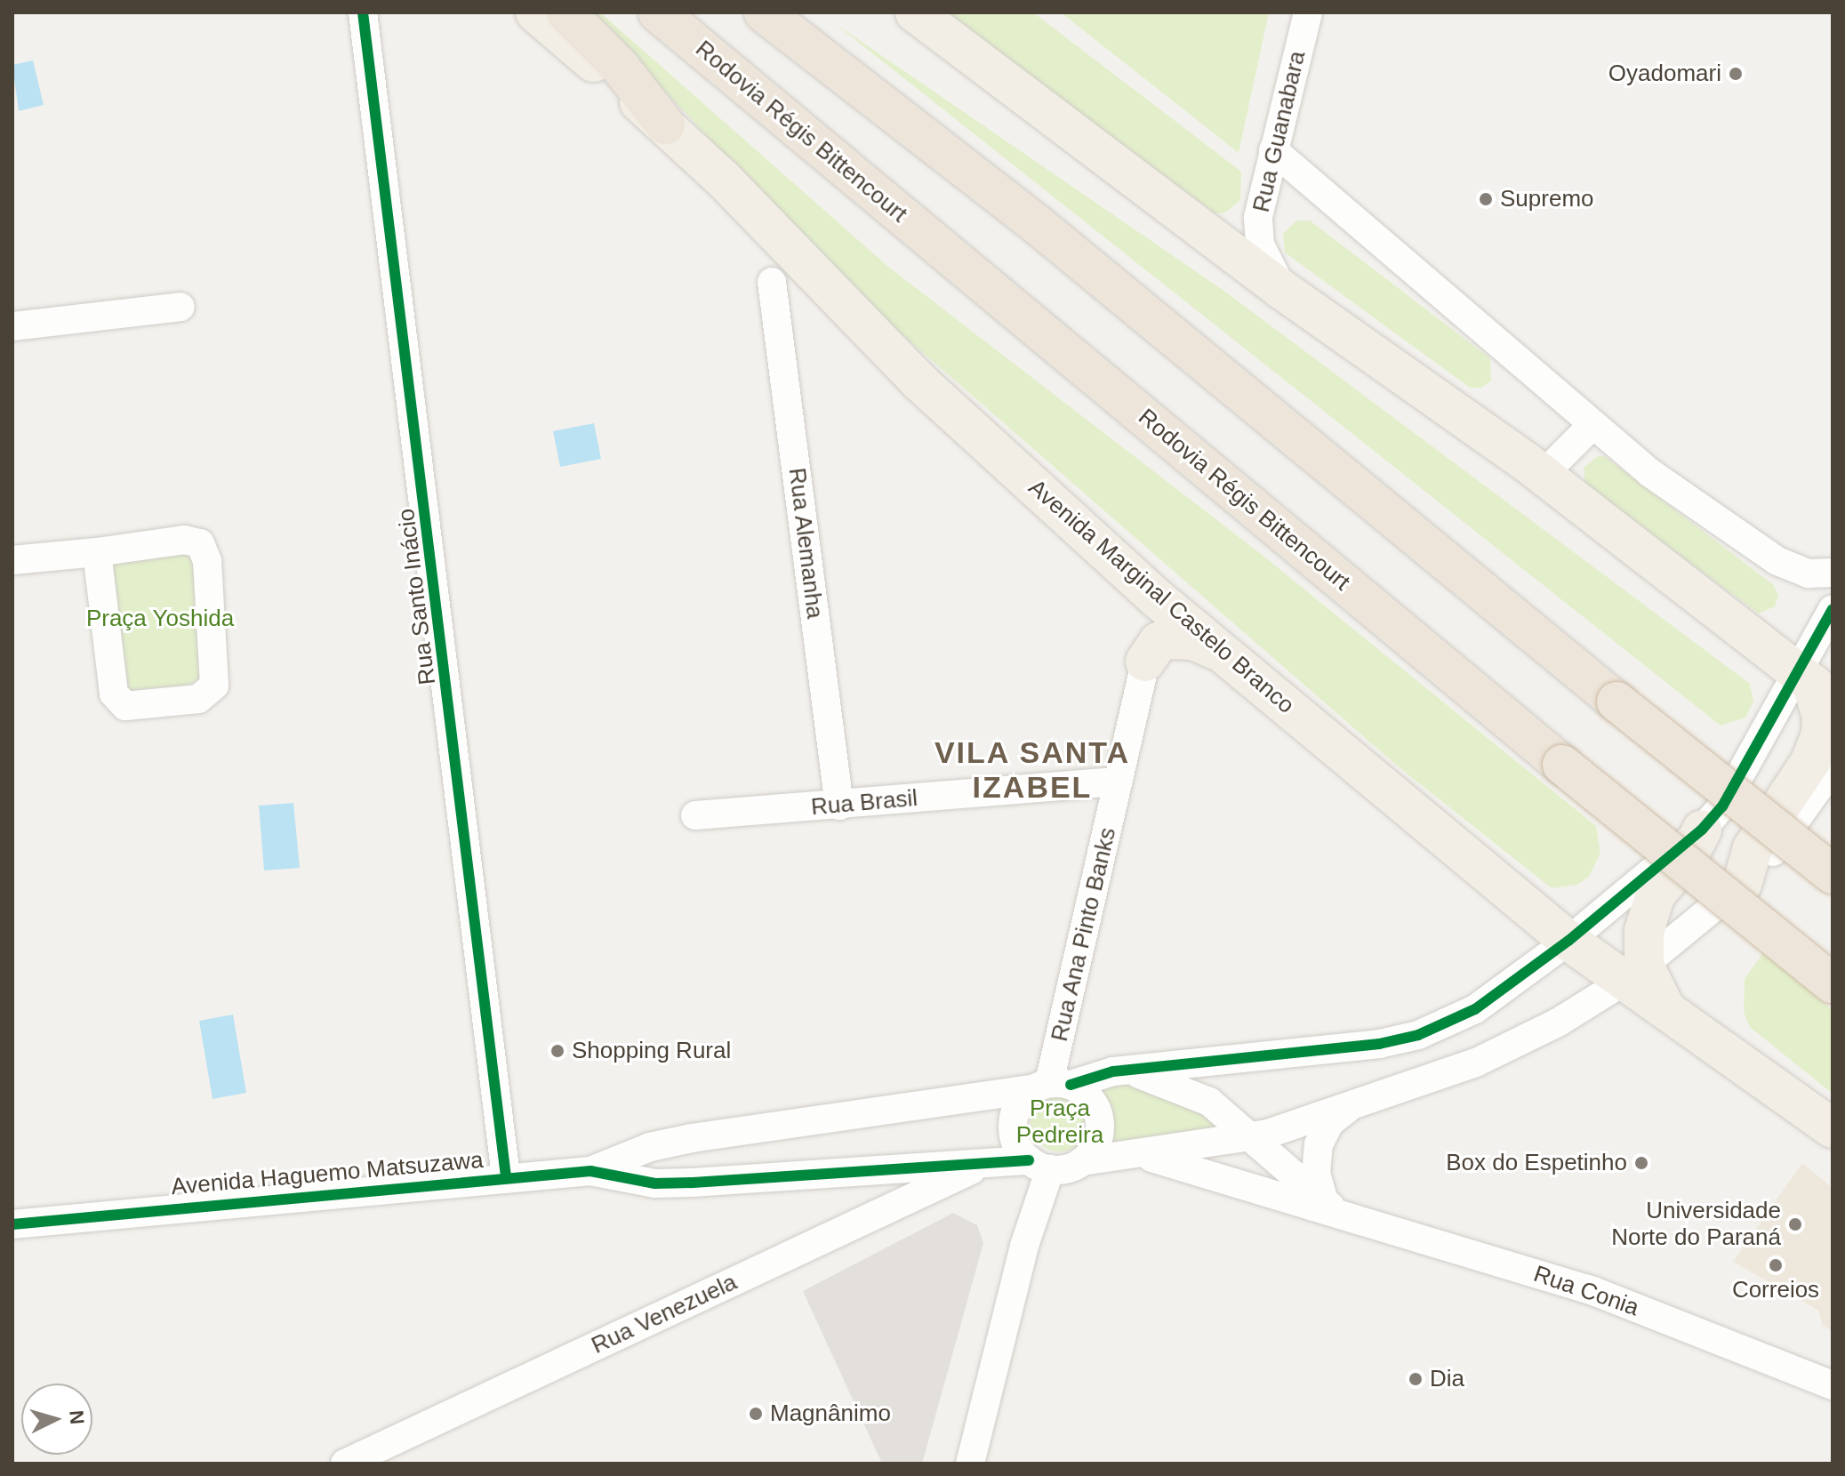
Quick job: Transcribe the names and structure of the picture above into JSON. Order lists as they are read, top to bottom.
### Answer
{
  "streets": {
    "highway": ["Rodovia Régis Bittencourt"],
    "main road": ["Avenida Marginal Castelo Branco"],
    "street": [
      "Rua Guanabara",
      "Rua Alemanha",
      "Rua Santo Inácio",
      "Rua Brasil",
      "Rua Ana Pinto Banks",
      "Avenida Haguemo Matsuzawa",
      "Rua Conia",
      "Rua Venezuela"
    ]
  },
  "crossings": [
    ["Rua Alemanha", "Rua Brasil"],
    ["Rua Santo Inácio", "Avenida Haguemo Matsuzawa"],
    ["Avenida Marginal Castelo Branco", "Avenida Haguemo Matsuzawa"],
    ["Rua Brasil", "Rua Ana Pinto Banks"],
    ["Rua Ana Pinto Banks", "Avenida Haguemo Matsuzawa"],
    ["Avenida Haguemo Matsuzawa", "Rua Conia"],
    ["Avenida Haguemo Matsuzawa", "Rua Venezuela"]
  ],
  "districts": ["VILA SANTA IZABEL"],
  "parks": ["Praça Yoshida", "Praça Pedreira"],
  "places": [
    "Oyadomari",
    "Supremo",
    "Shopping Rural",
    "Box do Espetinho",
    "Universidade Norte do Paraná",
    "Correios",
    "Dia",
    "Magnânimo"
  ],
  "north": "right"
}
